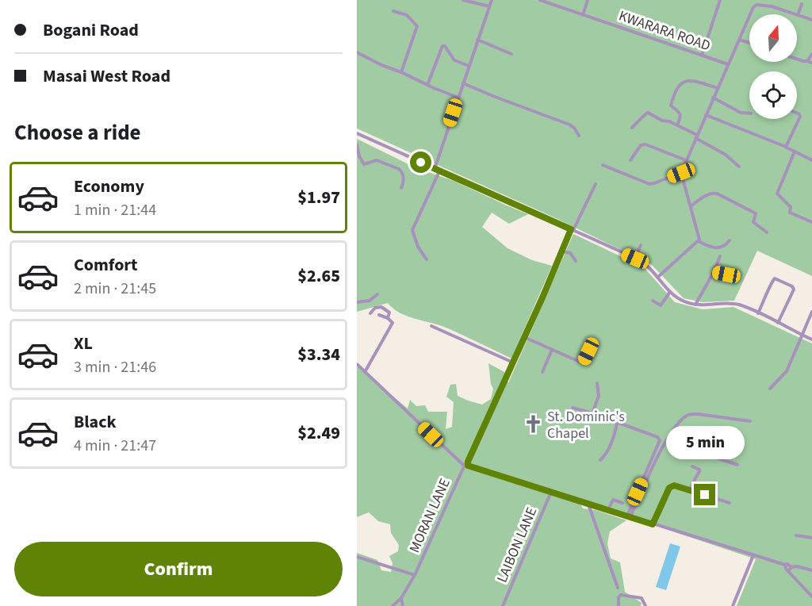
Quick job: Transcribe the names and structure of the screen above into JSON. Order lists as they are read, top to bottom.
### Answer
{
  "streets": {
    "street": ["KWARARA ROAD", "MORAN LANE", "LAIBON LANE"]
  },
  "places": {
    "church": ["St. Dominic's Chapel"]
  },
  "north": "top",
  "page": {
    "banner": ["Bogani Road", "Masai West Road"],
    "heading": "Choose a ride",
    "list": [
      {
        "name": "Economy",
        "note": "1 min · 21:44",
        "value": "$1.97"
      },
      {
        "name": "Comfort",
        "note": "2 min · 21:45",
        "value": "$2.65"
      },
      {
        "name": "XL",
        "note": "3 min · 21:46",
        "value": "$3.34"
      },
      {
        "name": "Black",
        "note": "4 min · 21:47",
        "value": "$2.49"
      }
    ],
    "bubble": "5 min",
    "buttons": "Confirm"
  }
}
